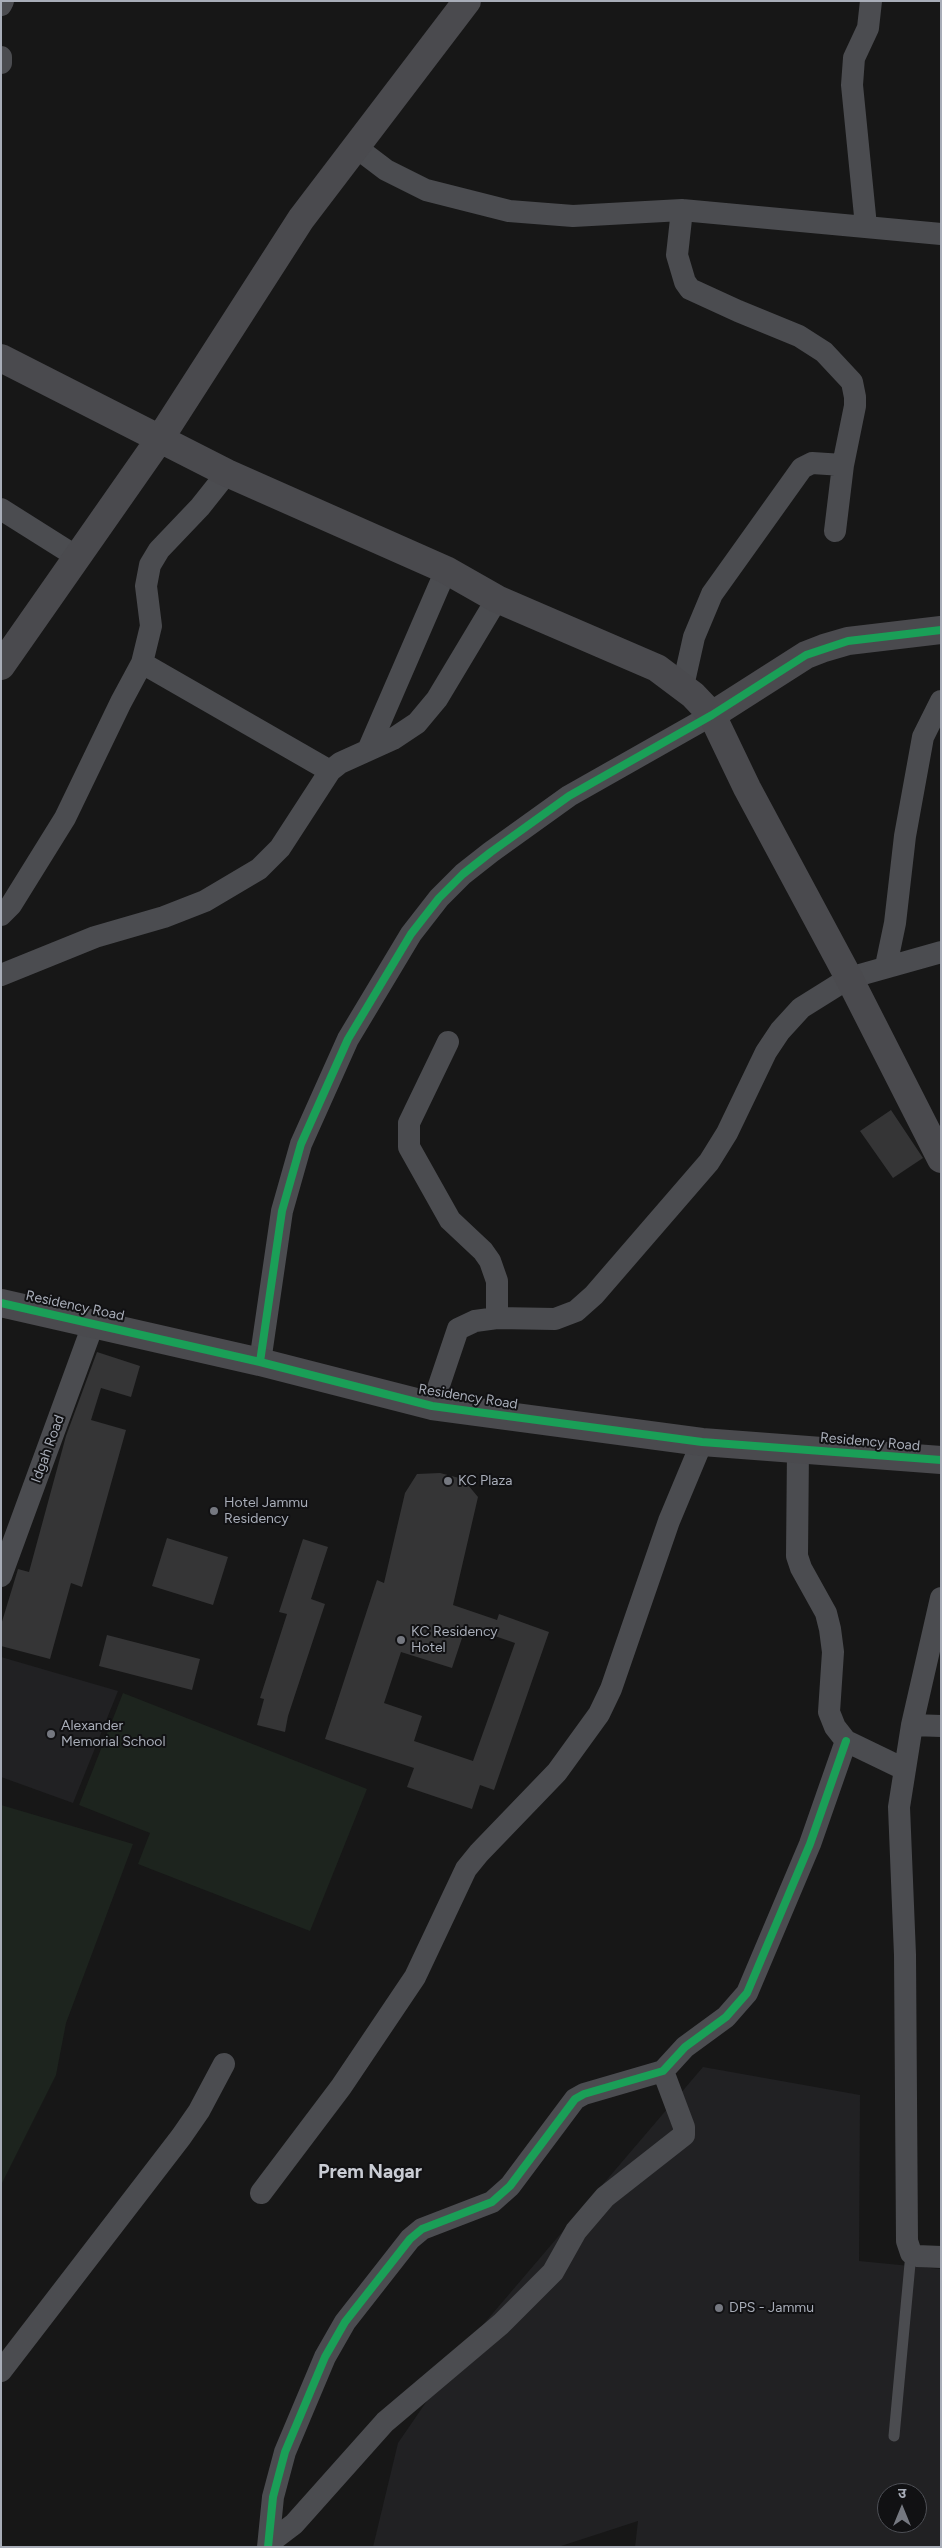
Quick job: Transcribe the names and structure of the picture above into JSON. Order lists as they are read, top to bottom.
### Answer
{
  "streets": {
    "street": ["Residency Road", "Idgah Road"]
  },
  "crossings": [
    ["Residency Road", "Idgah Road"]
  ],
  "districts": ["Prem Nagar"],
  "places": [
    "KC Plaza",
    "Hotel Jammu Residency",
    "KC Residency Hotel",
    "Alexander Memorial School",
    "DPS - Jammu"
  ],
  "north": "top"
}
